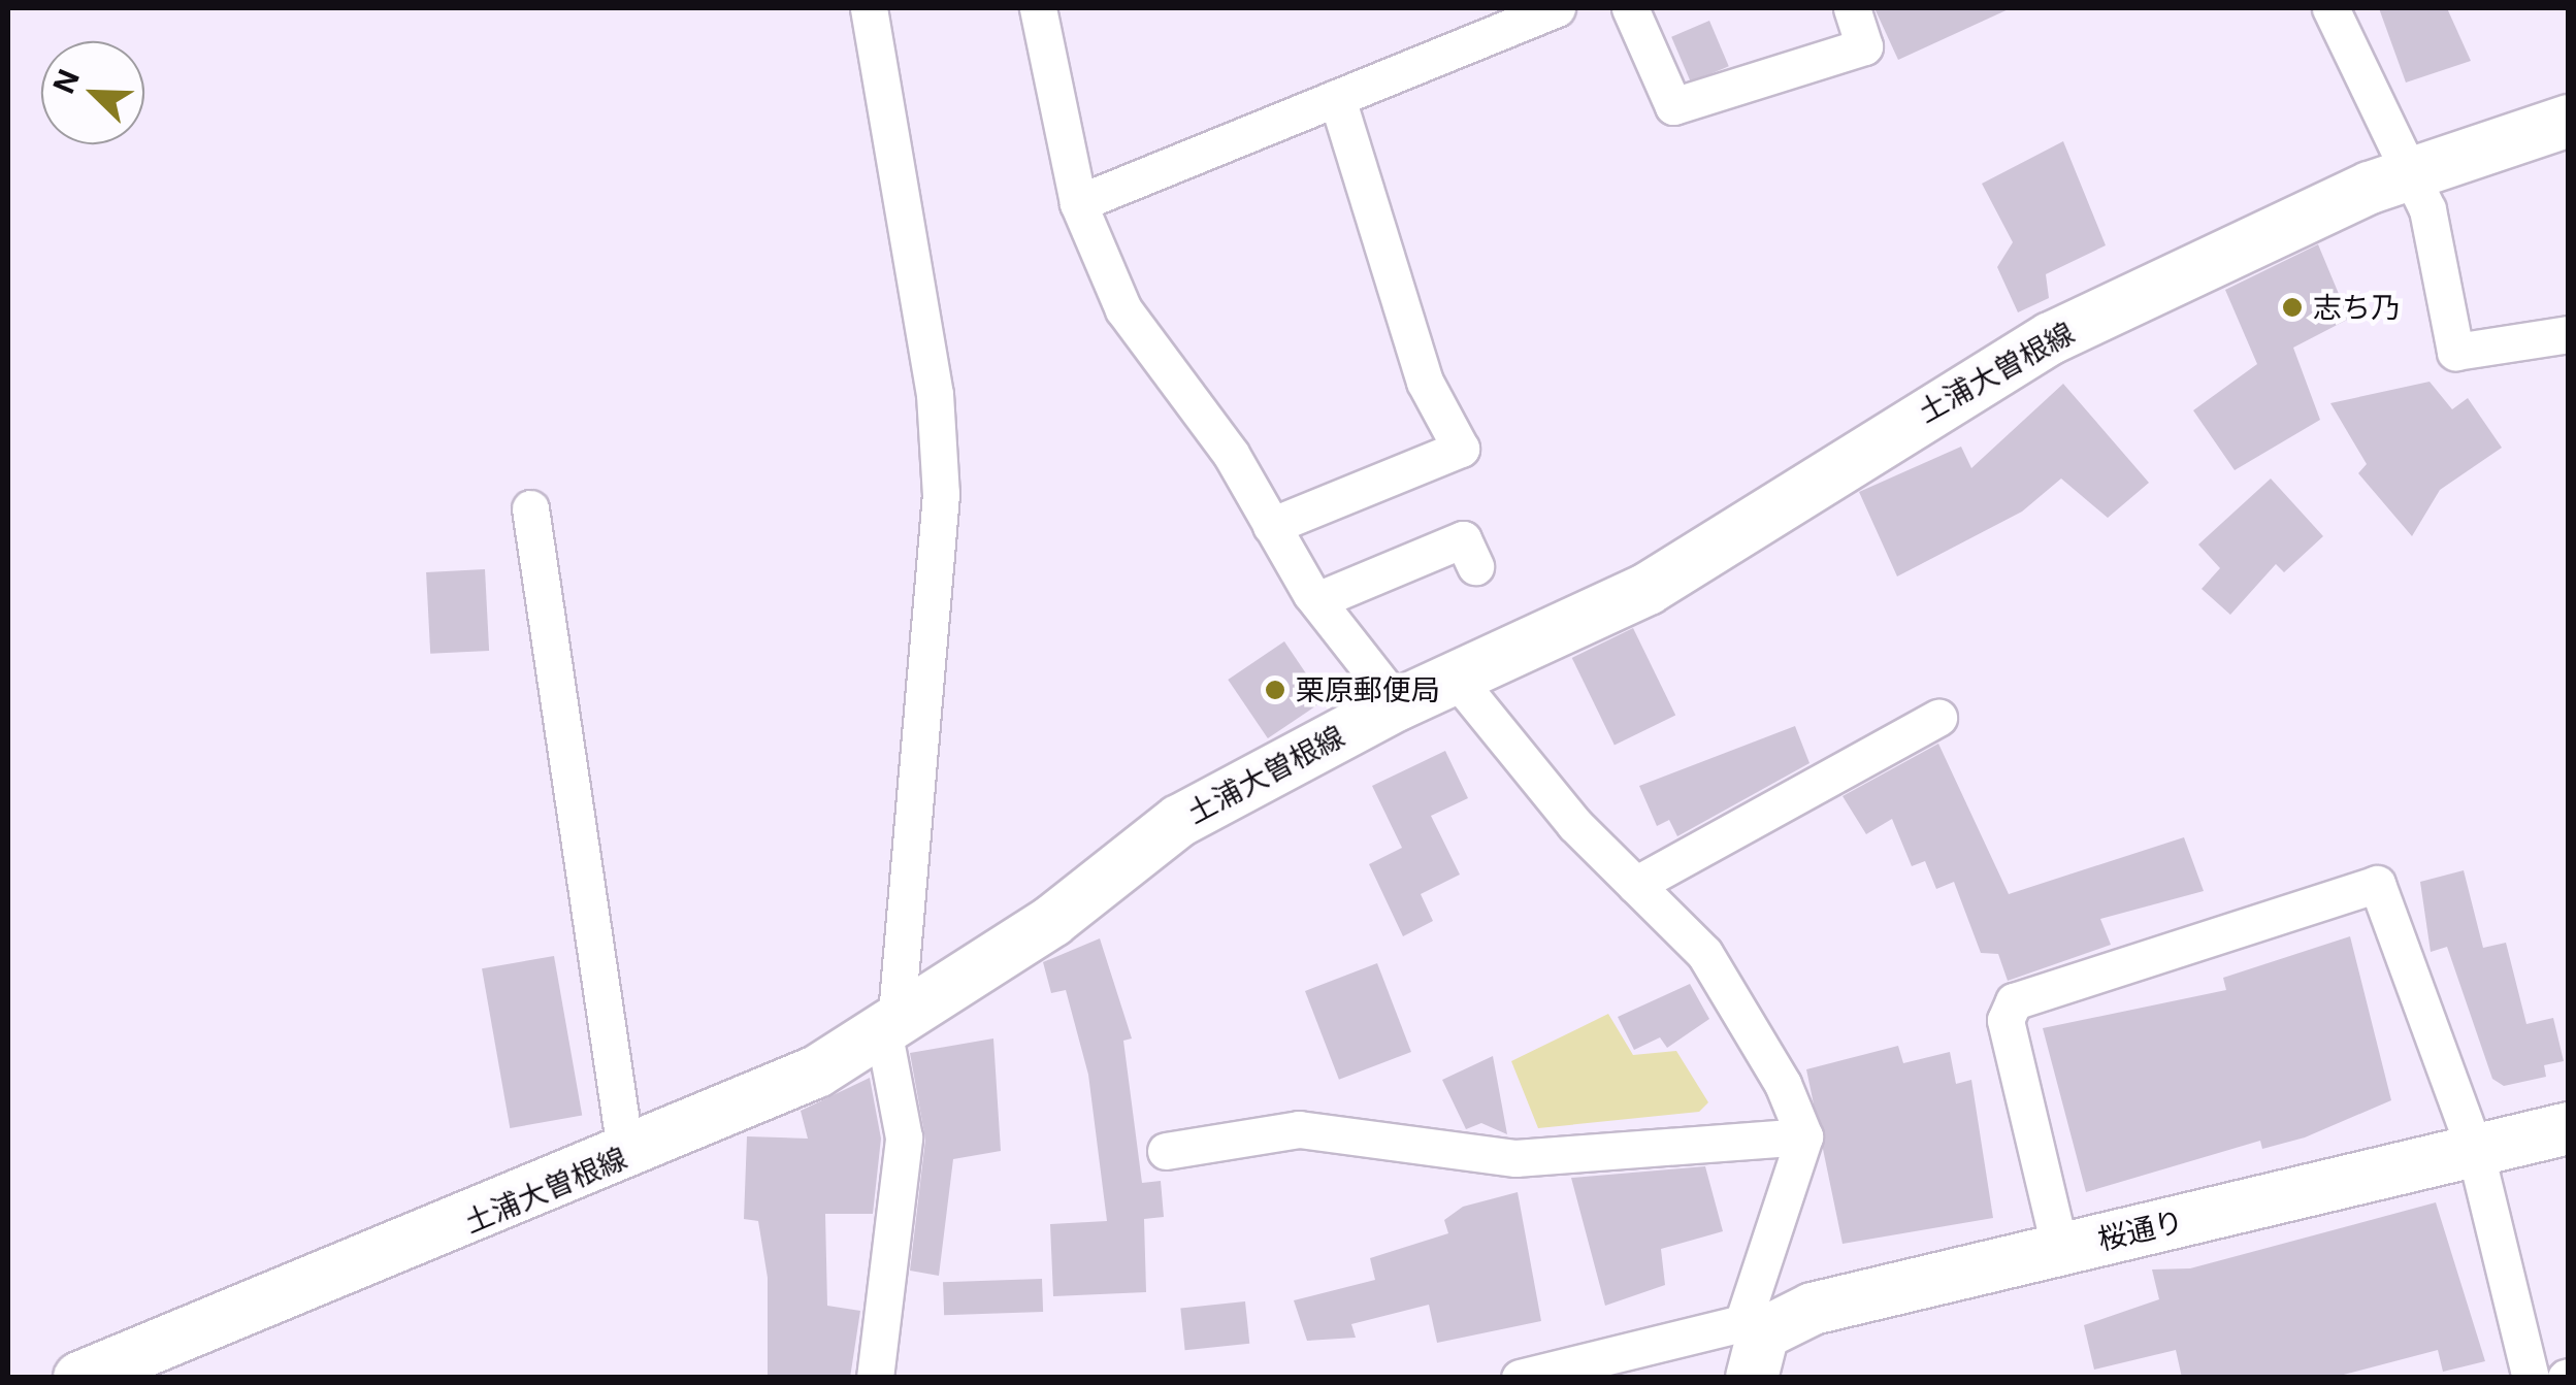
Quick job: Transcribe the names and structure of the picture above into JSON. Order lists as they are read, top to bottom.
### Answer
{
  "streets": {
    "main road": ["土浦大曽根線", "桜通り"]
  },
  "places": ["志ち乃", "栗原郵便局"],
  "north": "top left"
}
